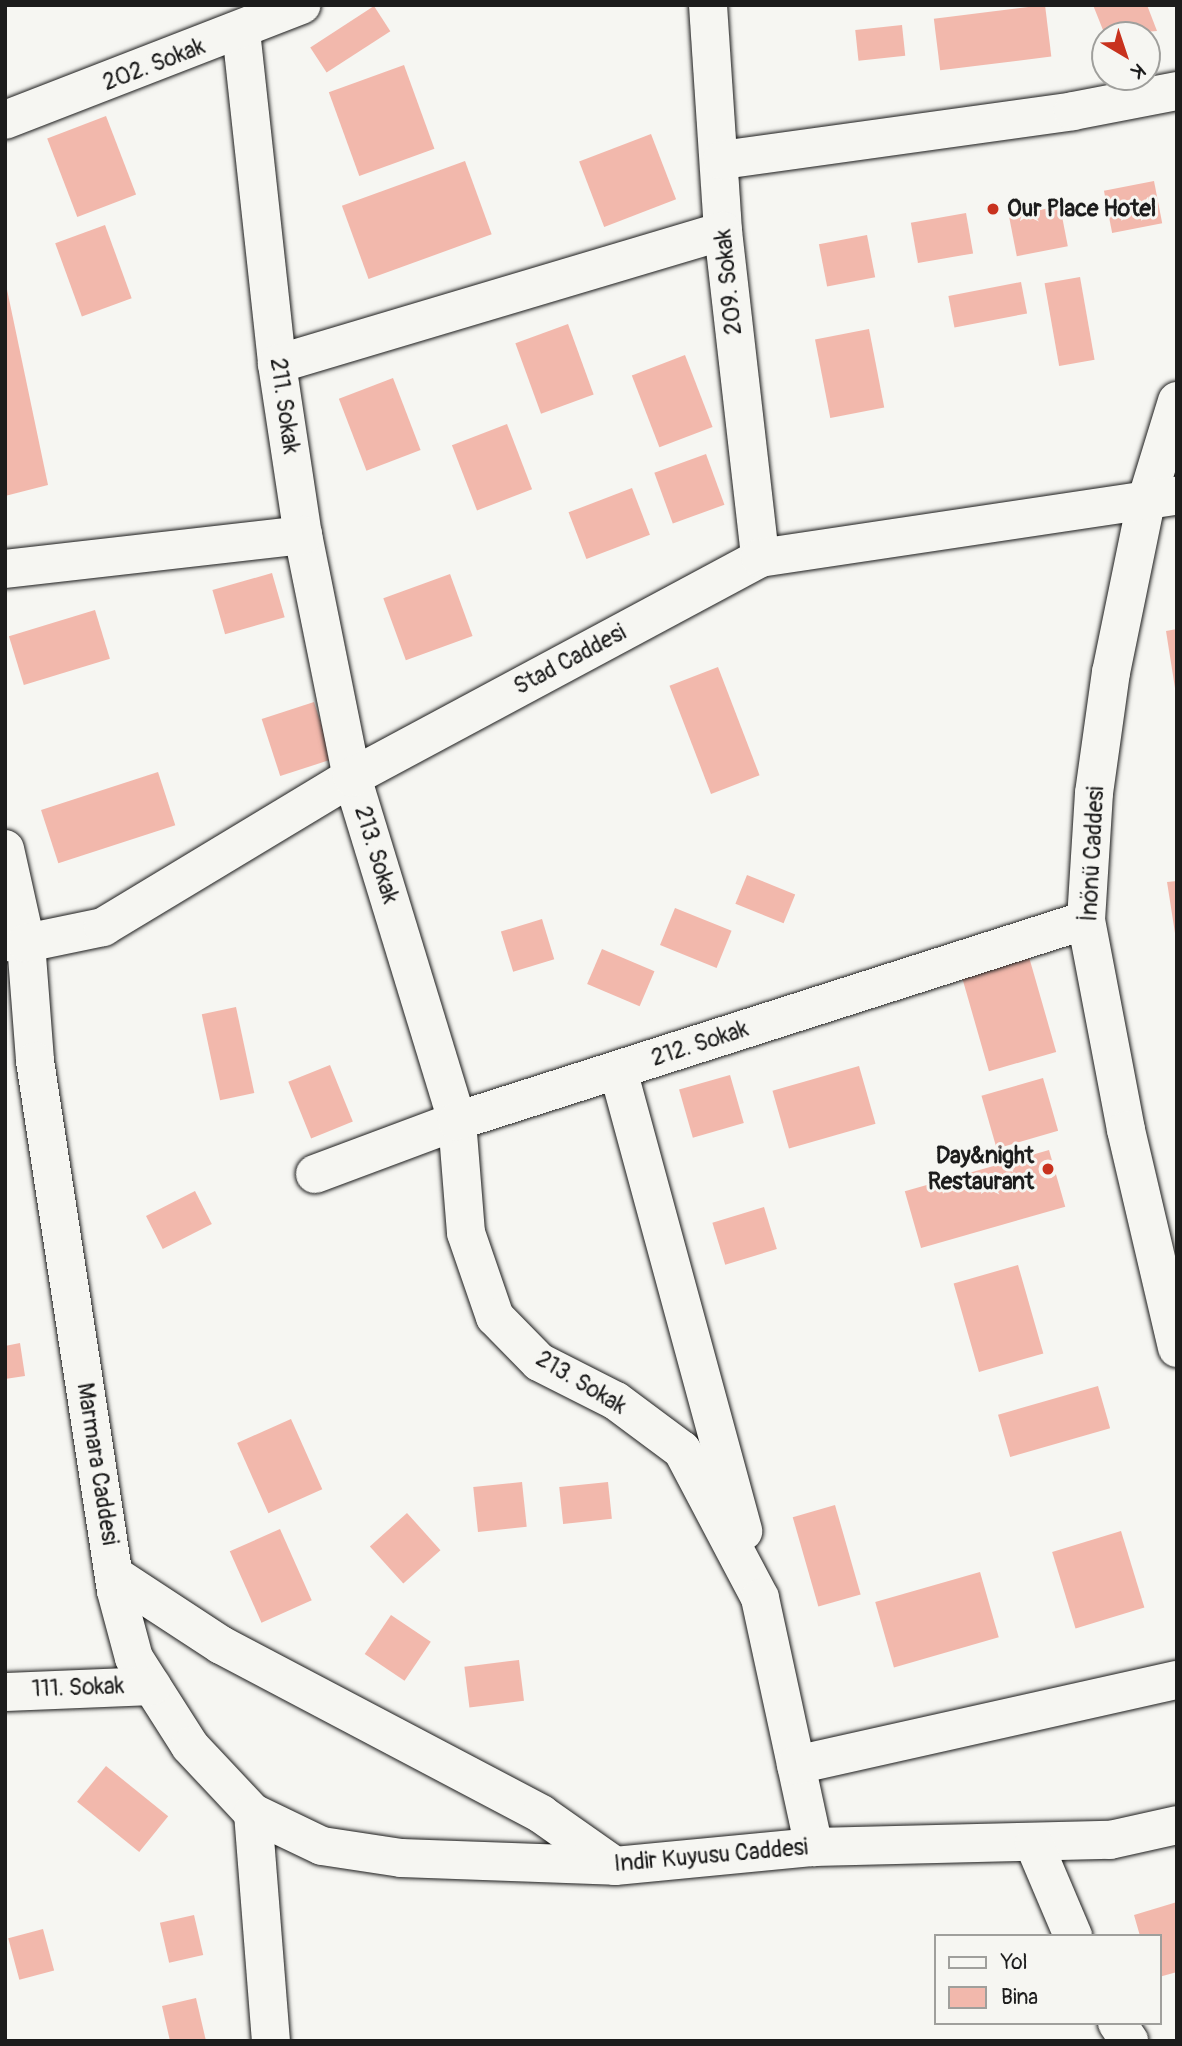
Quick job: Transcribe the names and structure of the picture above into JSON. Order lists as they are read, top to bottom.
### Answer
{
  "streets": {
    "street": [
      "202. Sokak",
      "209. Sokak",
      "211. Sokak",
      "Stad Caddesi",
      "İnönü Caddesi",
      "213. Sokak",
      "212. Sokak",
      "Marmara Caddesi",
      "111. Sokak",
      "Indir Kuyusu Caddesi"
    ]
  },
  "crossings": [
    ["202. Sokak", "211. Sokak"],
    ["209. Sokak", "Stad Caddesi"],
    ["211. Sokak", "Stad Caddesi"],
    ["211. Sokak", "213. Sokak"],
    ["Stad Caddesi", "İnönü Caddesi"],
    ["Stad Caddesi", "213. Sokak"],
    ["Stad Caddesi", "Marmara Caddesi"],
    ["İnönü Caddesi", "212. Sokak"],
    ["213. Sokak", "212. Sokak"],
    ["213. Sokak", "Indir Kuyusu Caddesi"],
    ["Marmara Caddesi", "111. Sokak"],
    ["Marmara Caddesi", "Indir Kuyusu Caddesi"]
  ],
  "places": ["Our Place Hotel", "Day&night Restaurant"],
  "legend": ["Yol", "Bina"],
  "north": "bottom right"
}
